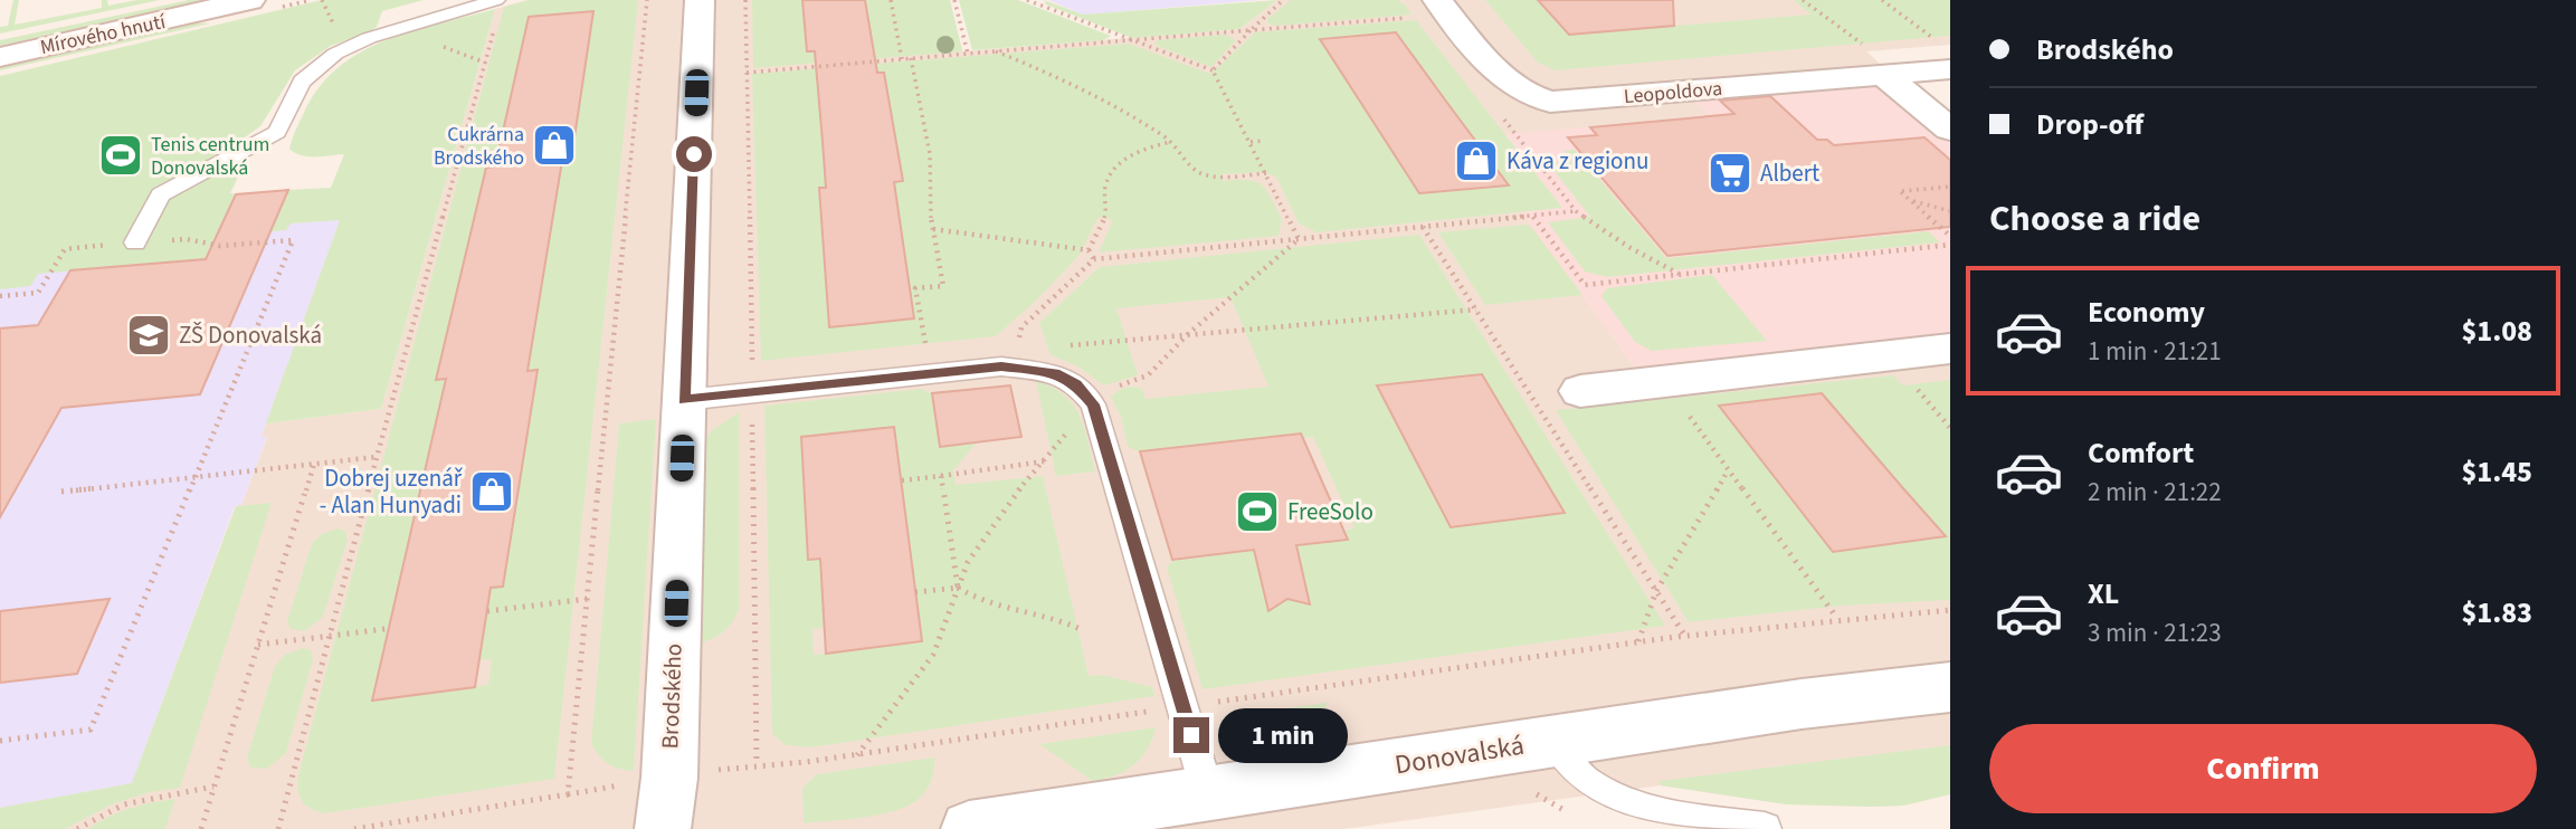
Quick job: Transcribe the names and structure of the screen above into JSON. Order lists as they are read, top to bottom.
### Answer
{
  "streets": {
    "street": [
      "Mírového hnutí",
      "Leopoldova",
      "Brodského",
      "Donovalská"
    ]
  },
  "places": {
    "shop": ["Cukrárna Brodského", "Káva z regionu", "Dobrej uzenář - Alan Hunyadi"],
    "sports": ["Tenis centrum Donovalská", "FreeSolo"],
    "supermarket": ["Albert"],
    "school or university": ["ZŠ Donovalská"]
  },
  "page": {
    "banner": ["Brodského", "Drop-off"],
    "heading": "Choose a ride",
    "list": [
      {
        "name": "Economy",
        "note": "1 min · 21:21",
        "value": "$1.08"
      },
      {
        "name": "Comfort",
        "note": "2 min · 21:22",
        "value": "$1.45"
      },
      {
        "name": "XL",
        "note": "3 min · 21:23",
        "value": "$1.83"
      }
    ],
    "bubble": "1 min",
    "buttons": "Confirm"
  }
}
